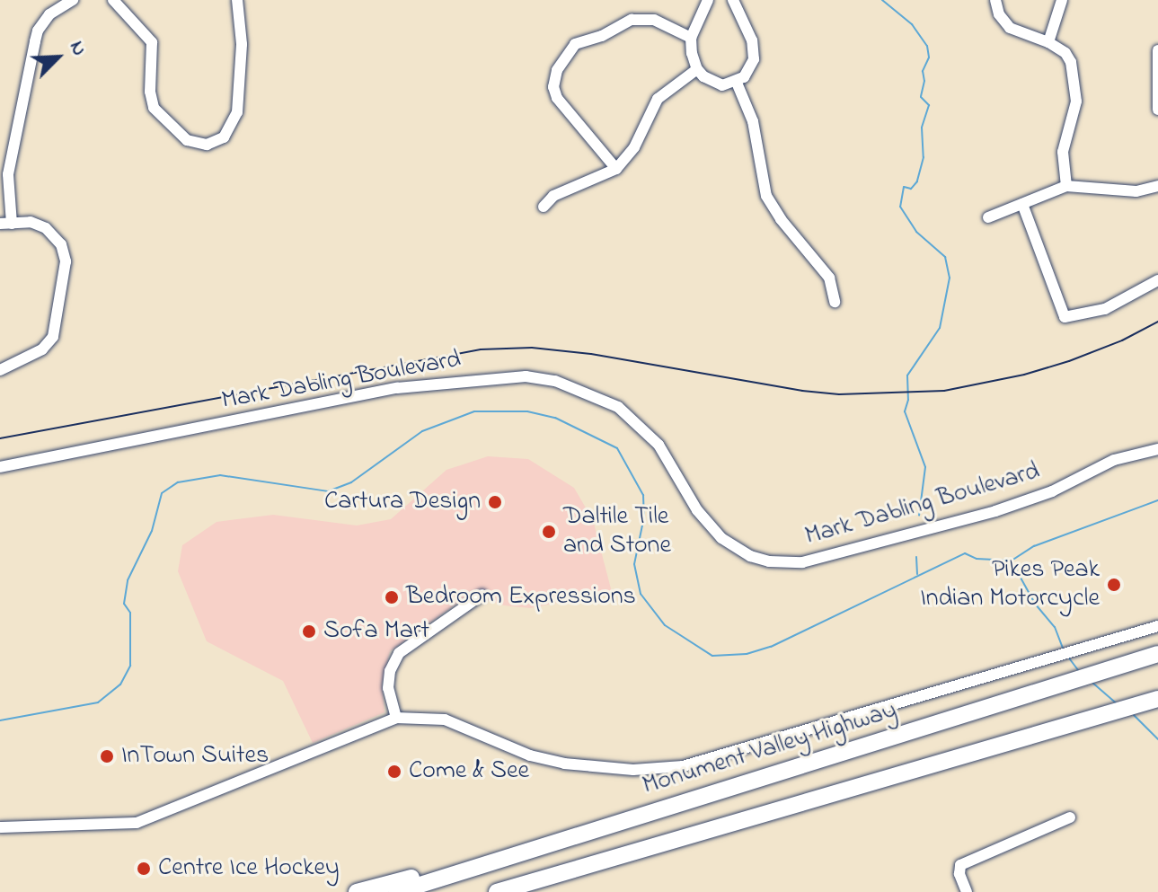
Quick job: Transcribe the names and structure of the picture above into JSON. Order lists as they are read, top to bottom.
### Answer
{
  "streets": {
    "highway": ["Monument Valley Highway"],
    "street": ["Mark Dabling Boulevard"]
  },
  "places": [
    "Cartura Design",
    "Daltile Tile and Stone",
    "Pikes Peak Indian Motorcycle",
    "Bedroom Expressions",
    "Sofa Mart",
    "InTown Suites",
    "Come & See",
    "Centre Ice Hockey"
  ],
  "north": "top right"
}
